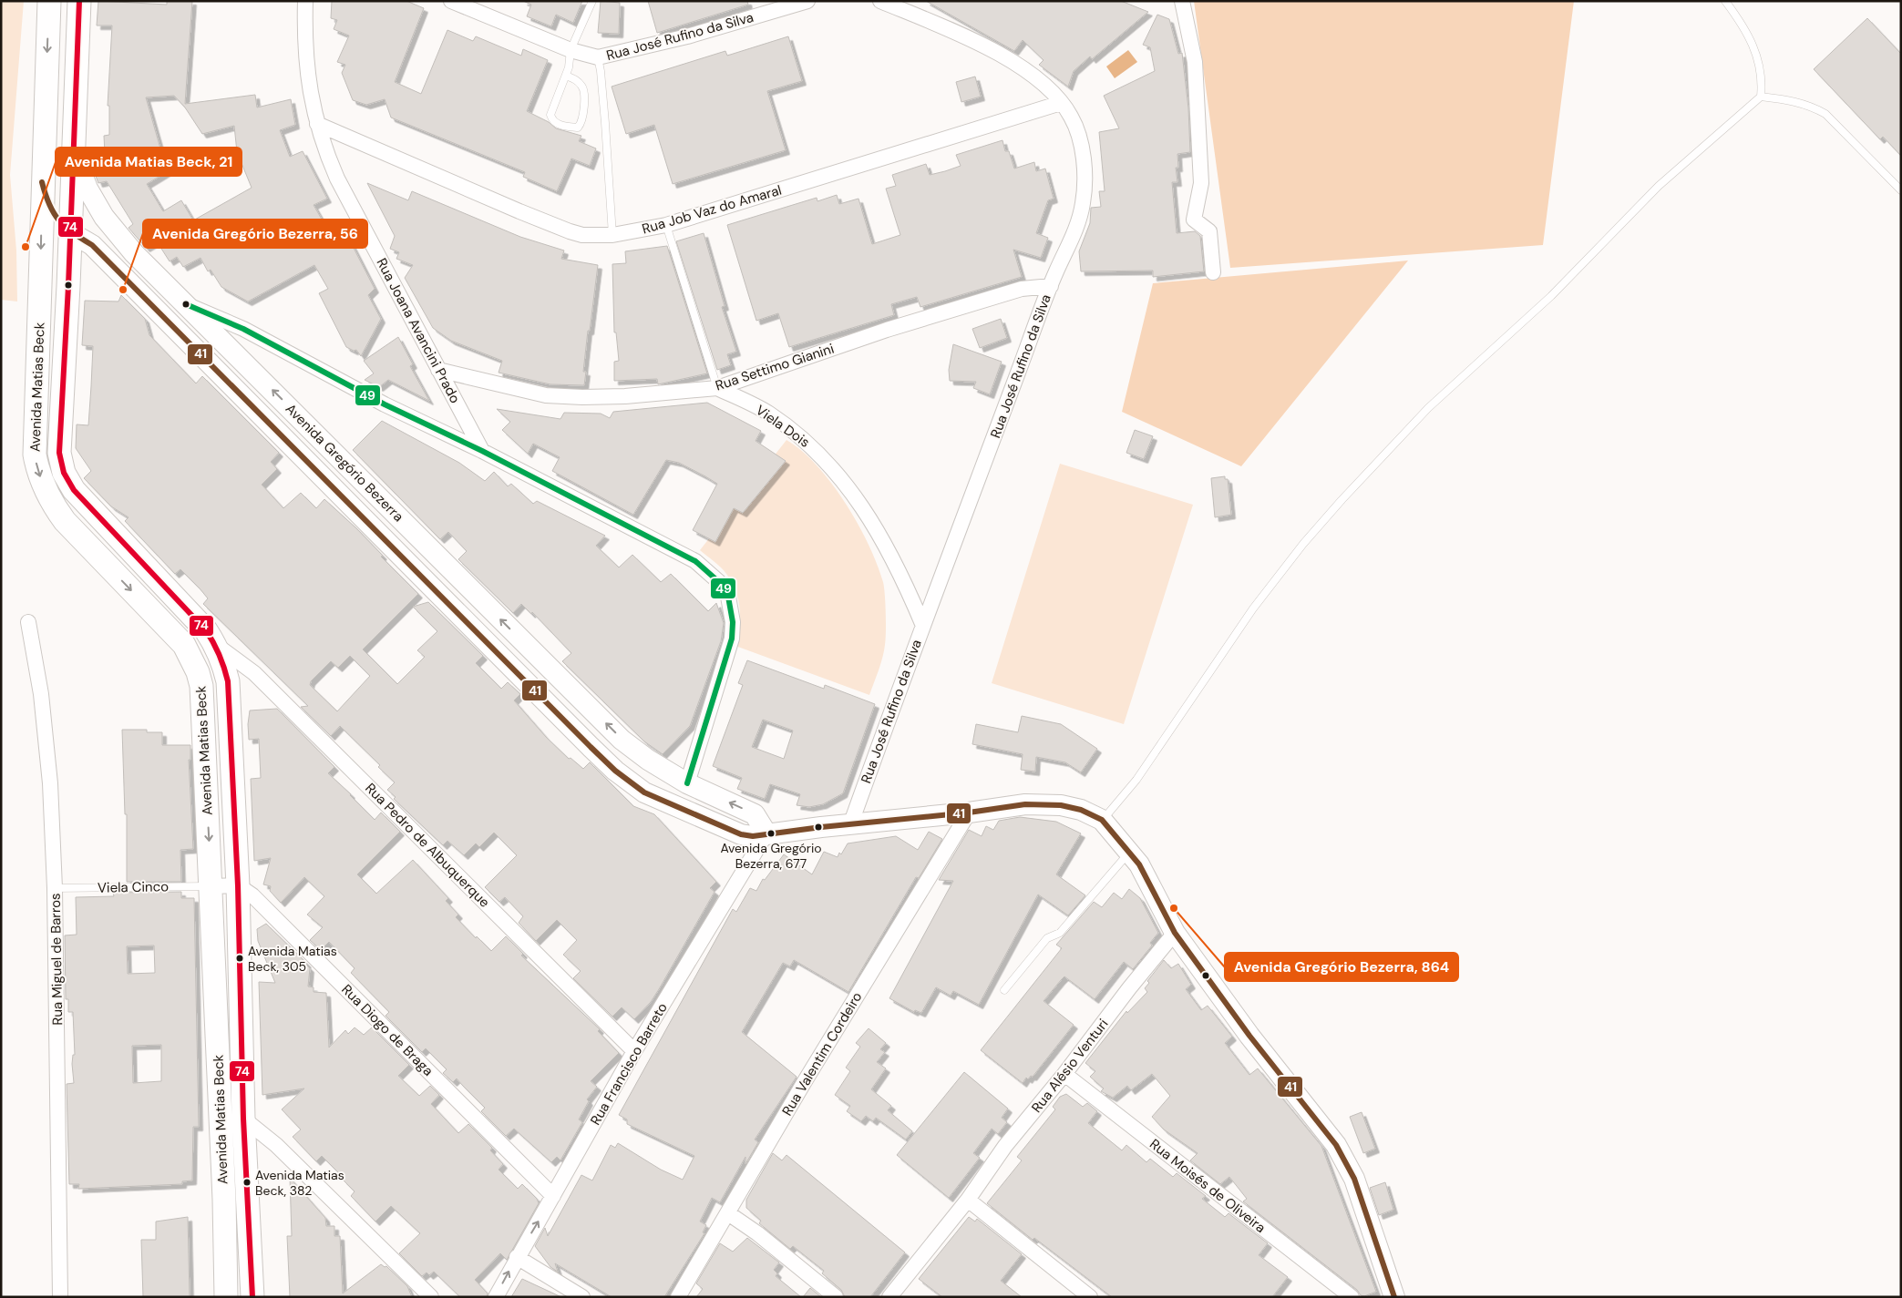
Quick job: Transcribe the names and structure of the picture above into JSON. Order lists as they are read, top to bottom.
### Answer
{
  "streets": {
    "main road": ["Avenida Matias Beck", "Avenida Gregório Bezerra"],
    "street": [
      "Rua José Rufino da Silva",
      "Rua Job Vaz do Amaral",
      "Rua Joana Avancini Prado",
      "Rua Settimo Gianini",
      "Viela Dois",
      "Rua Pedro de Albuquerque",
      "Rua Miguel de Barros",
      "Rua Diogo de Braga",
      "Rua Valentim Cordeiro",
      "Rua Francisco Barreto",
      "Rua Alésio Venturi",
      "Rua Moisés de Oliveira"
    ],
    "lane": ["Viela Cinco"]
  },
  "crossings": [
    ["Rua José Rufino da Silva", "Rua Job Vaz do Amaral"],
    ["Rua José Rufino da Silva", "Rua Settimo Gianini"],
    ["Rua José Rufino da Silva", "Viela Dois"],
    ["Rua José Rufino da Silva", "Avenida Gregório Bezerra"],
    ["Rua Job Vaz do Amaral", "Rua Joana Avancini Prado"],
    ["Rua Joana Avancini Prado", "Rua Settimo Gianini"],
    ["Rua Settimo Gianini", "Viela Dois"],
    ["Avenida Matias Beck", "Avenida Gregório Bezerra"],
    ["Avenida Matias Beck", "Rua Pedro de Albuquerque"],
    ["Avenida Matias Beck", "Viela Cinco"],
    ["Avenida Matias Beck", "Rua Diogo de Braga"],
    ["Avenida Gregório Bezerra", "Rua Valentim Cordeiro"],
    ["Avenida Gregório Bezerra", "Rua Francisco Barreto"],
    ["Avenida Gregório Bezerra", "Rua Alésio Venturi"],
    ["Rua Pedro de Albuquerque", "Rua Francisco Barreto"],
    ["Viela Cinco", "Rua Miguel de Barros"],
    ["Rua Diogo de Braga", "Rua Francisco Barreto"],
    ["Rua Alésio Venturi", "Rua Moisés de Oliveira"]
  ],
  "places": [
    "Avenida Matias Beck, 21",
    "Avenida Gregório Bezerra, 56",
    "Avenida Gregório Bezerra, 677",
    "Avenida Gregório Bezerra, 864",
    "Avenida Matias Beck, 305",
    "Avenida Matias Beck, 382"
  ],
  "lines": ["transit line 74", "transit line 41", "transit line 49"]
}
